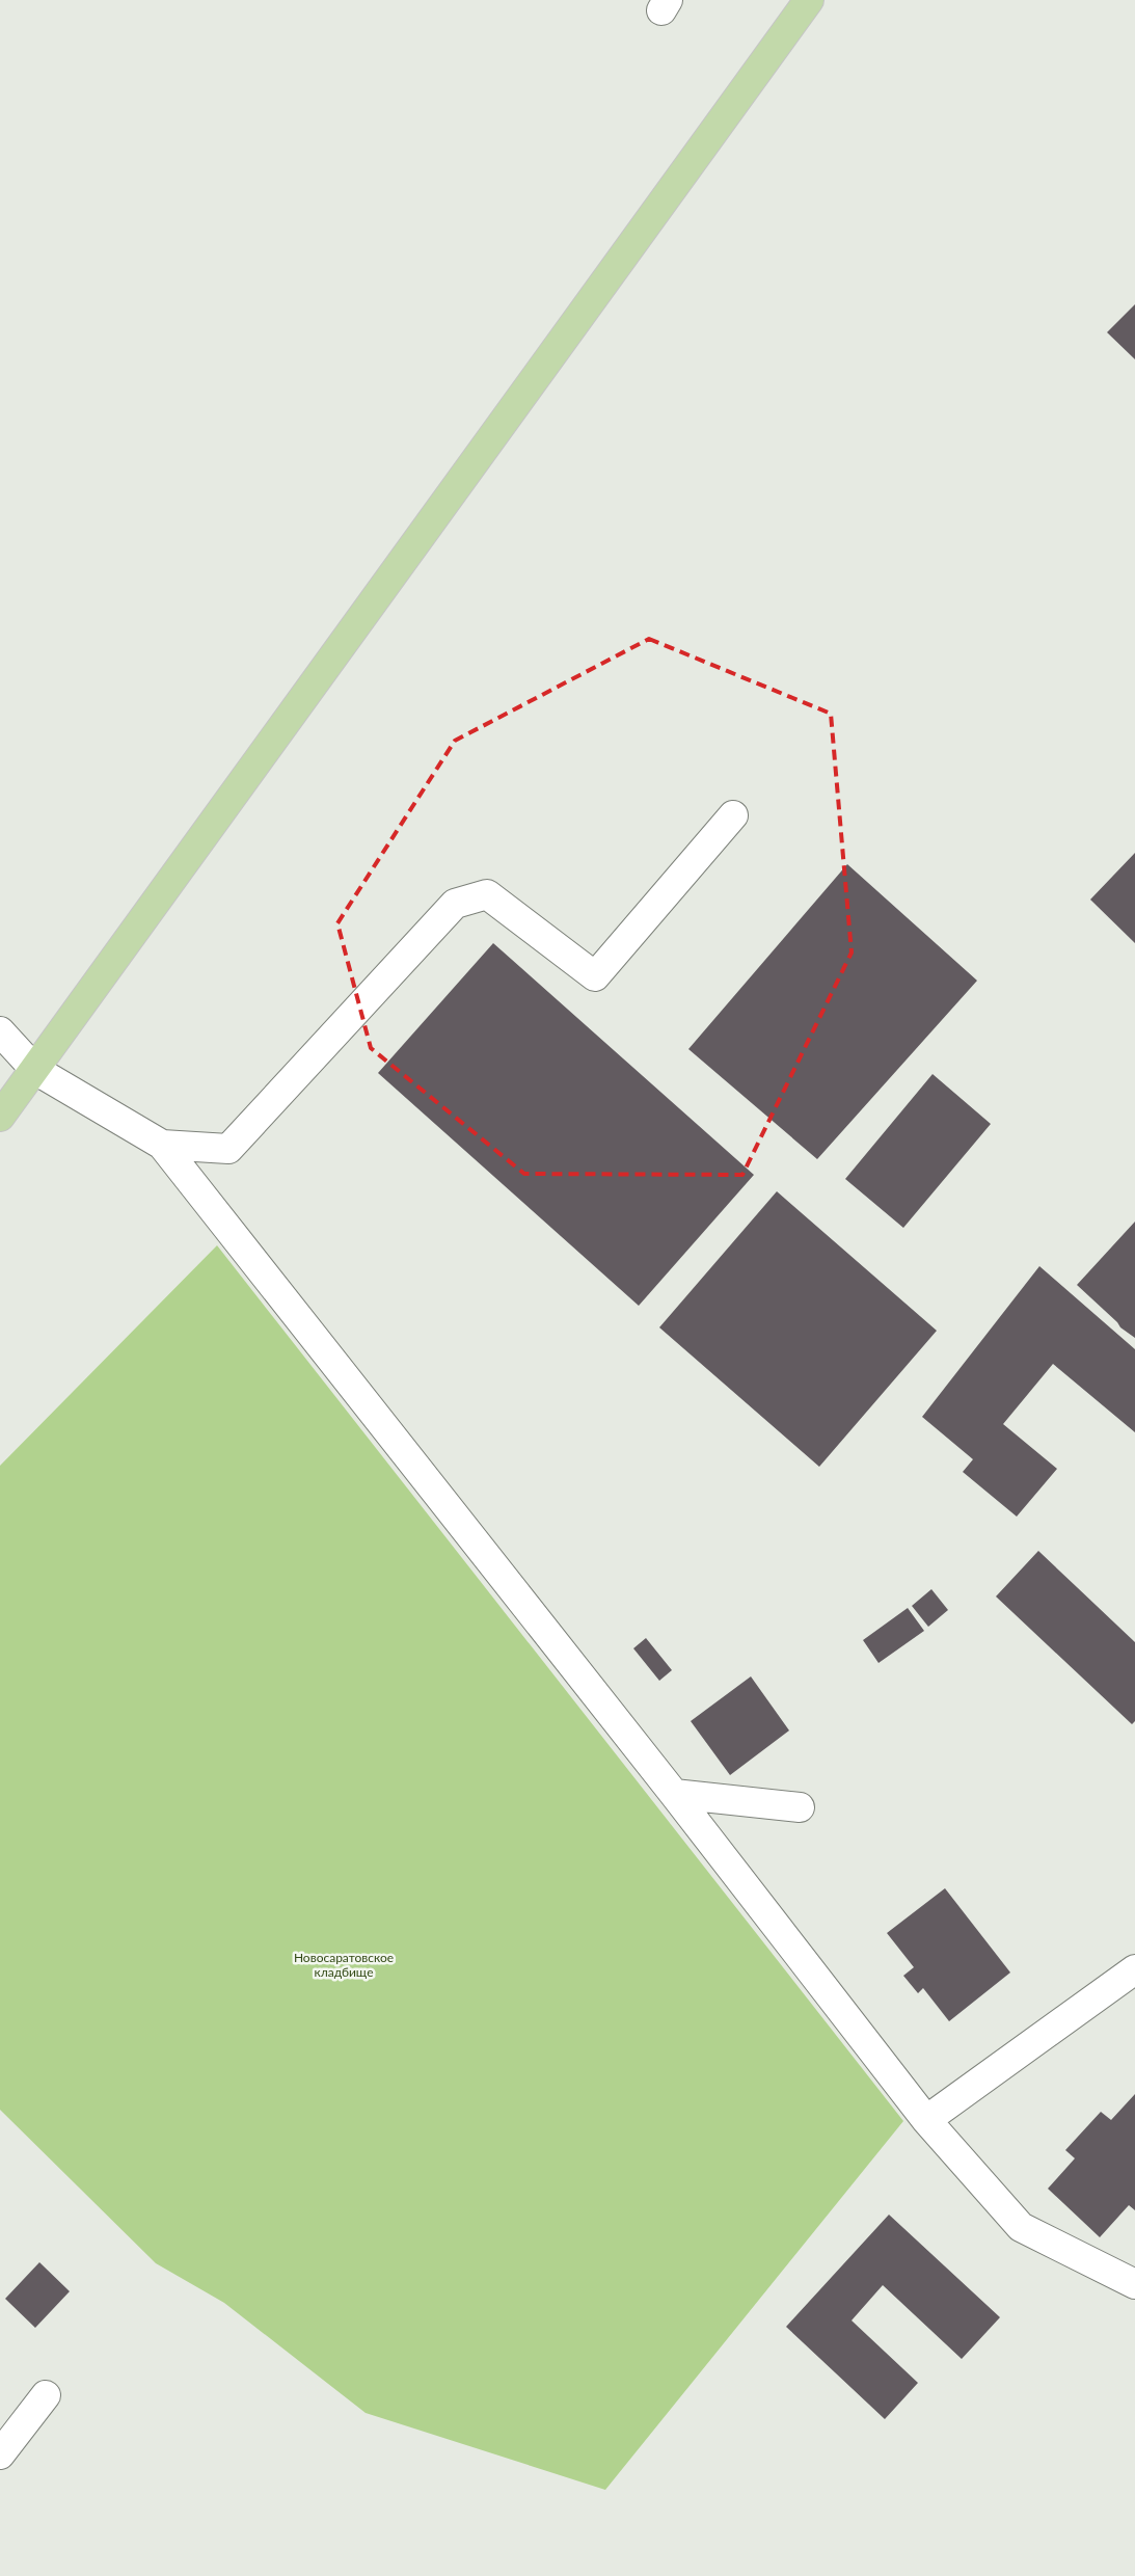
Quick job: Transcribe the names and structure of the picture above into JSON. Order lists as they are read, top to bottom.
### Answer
{
  "parks": ["Новосаратовское кладбище"]
}
